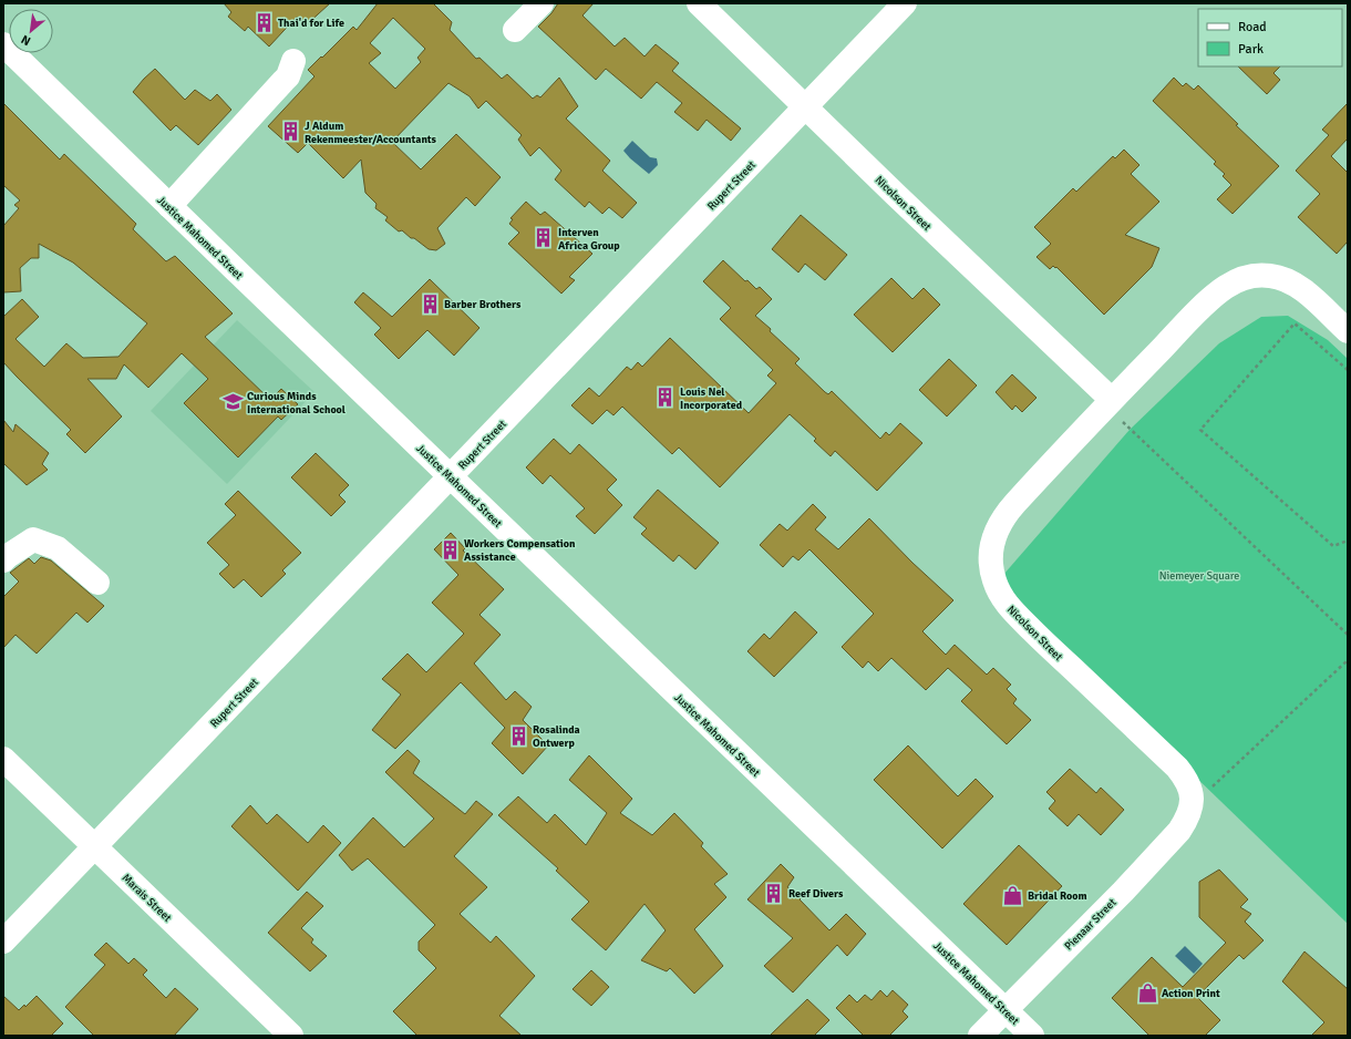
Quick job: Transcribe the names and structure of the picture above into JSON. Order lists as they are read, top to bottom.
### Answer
{
  "streets": {
    "street": [
      "Rupert Street",
      "Nicolson Street",
      "Justice Mahomed Street",
      "Marais Street",
      "Pienaar Street"
    ]
  },
  "crossings": [
    ["Rupert Street", "Nicolson Street"],
    ["Rupert Street", "Justice Mahomed Street"],
    ["Rupert Street", "Marais Street"],
    ["Nicolson Street", "Pienaar Street"],
    ["Justice Mahomed Street", "Pienaar Street"]
  ],
  "parks": ["Niemeyer Square"],
  "places": {
    "building": [
      "Thai'd for Life",
      "J Aldum Rekenmeester/Accountants",
      "Interven Africa Group",
      "Barber Brothers",
      "Louis Nel Incorporated",
      "Workers Compensation Assistance",
      "Rosalinda Ontwerp",
      "Reef Divers"
    ],
    "school or university": ["Curious Minds International School"],
    "shop": ["Bridal Room", "Action Print"]
  },
  "legend": ["Road", "Park"],
  "north": "bottom left"
}
